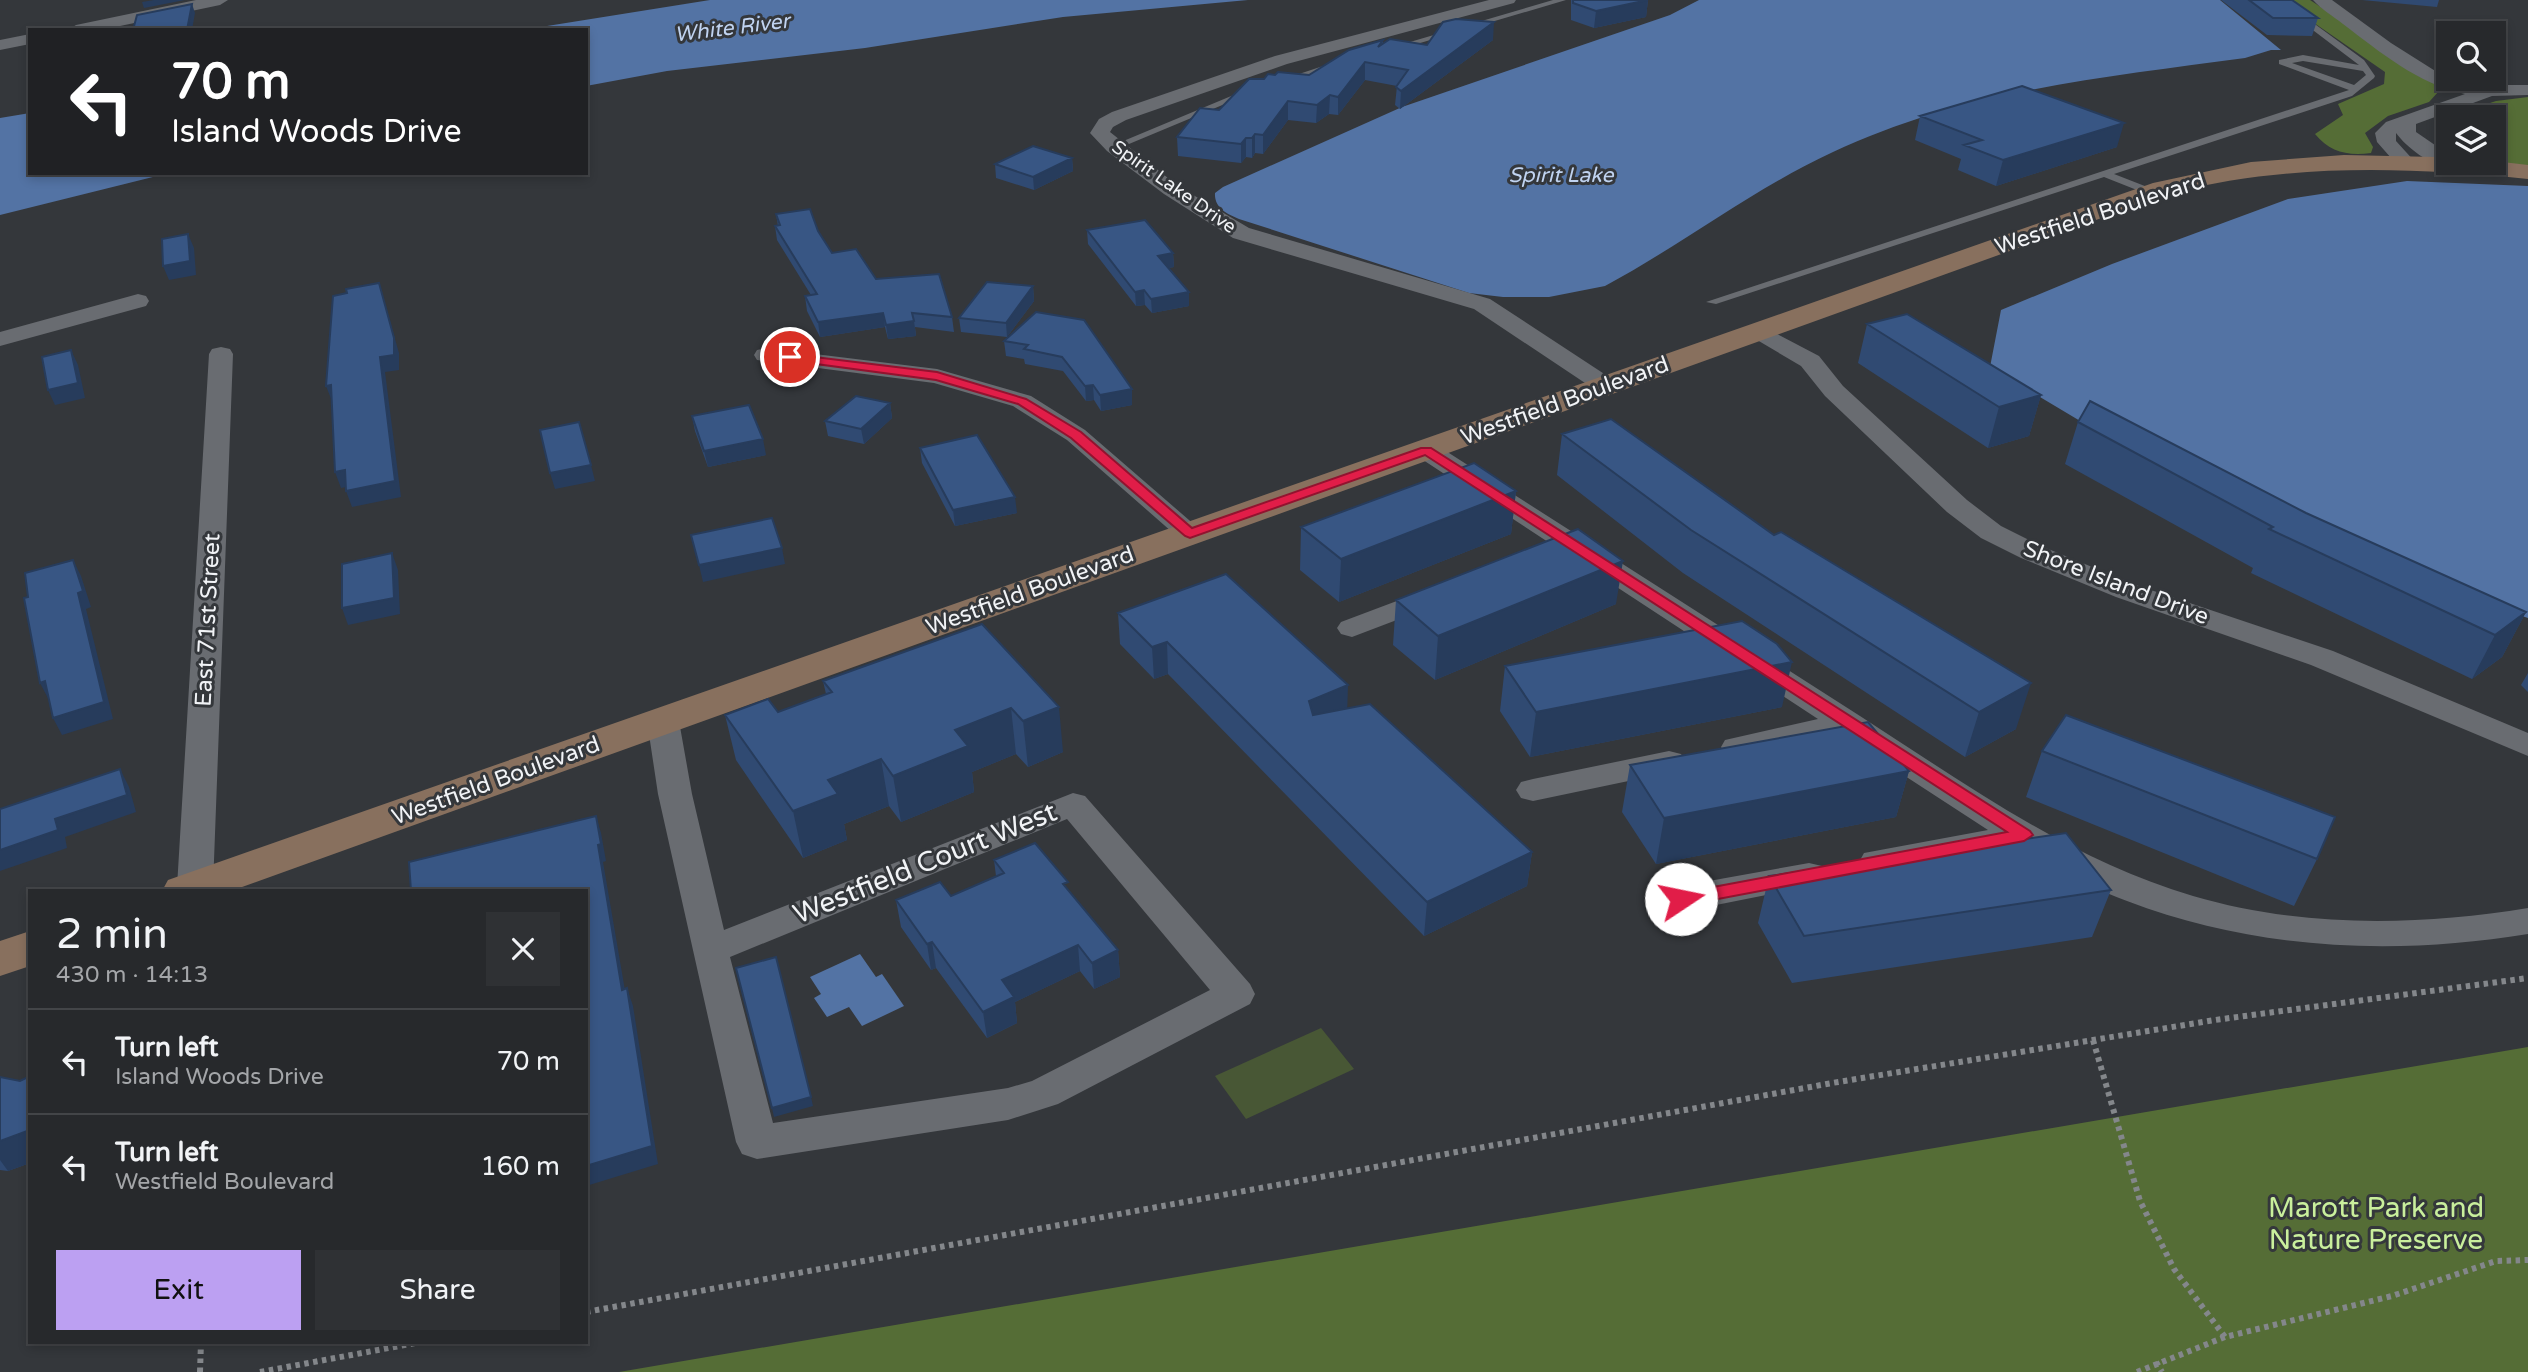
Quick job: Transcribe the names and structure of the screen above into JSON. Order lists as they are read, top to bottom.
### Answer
{
  "streets": {
    "street": [
      "Spirit Lake Drive",
      "Westfield Boulevard",
      "Shore Island Drive",
      "East 71st Street",
      "Westfield Court West"
    ]
  },
  "crossings": [
    ["Spirit Lake Drive", "Westfield Boulevard"],
    ["Westfield Boulevard", "Shore Island Drive"],
    ["Westfield Boulevard", "East 71st Street"],
    ["Westfield Boulevard", "Westfield Court West"]
  ],
  "water": ["White River", "Spirit Lake"],
  "parks": ["Marott Park and Nature Preserve"],
  "page": {
    "turn": ["70 m", "Island Woods Drive"],
    "heading": ["2 min", "430 m · 14:13"],
    "list": [
      {
        "name": "Turn left",
        "note": "Island Woods Drive",
        "value": "70 m"
      },
      {
        "name": "Turn left",
        "note": "Westfield Boulevard",
        "value": "160 m"
      }
    ],
    "buttons": ["Exit", "Share"]
  }
}
